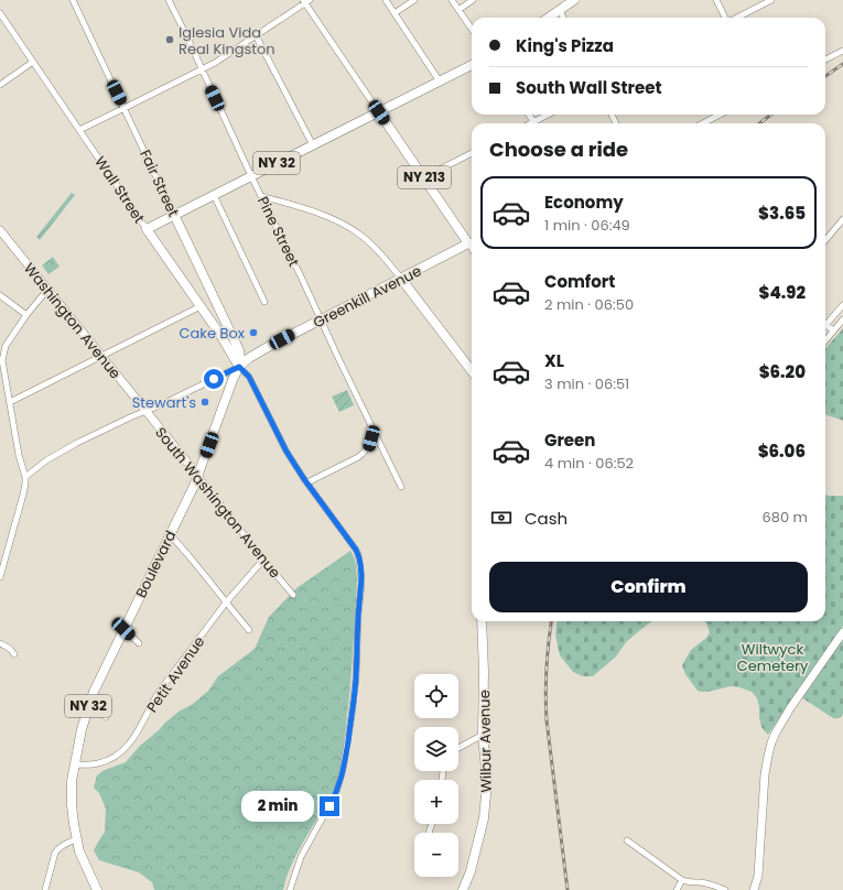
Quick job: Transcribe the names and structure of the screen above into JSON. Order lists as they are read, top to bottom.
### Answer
{
  "streets": {
    "main road": [
      "NY 32",
      "NY 213",
      "Fair Street",
      "Wall Street",
      "Greenkill Avenue",
      "Washington Avenue",
      "South Washington Avenue",
      "Boulevard",
      "Wilbur Avenue"
    ],
    "street": ["Pine Street", "Petit Avenue"]
  },
  "crossings": [
    ["NY 32", "NY 213"],
    ["NY 32", "Fair Street"],
    ["NY 32", "Wall Street"],
    ["NY 32", "Pine Street"],
    ["NY 213", "Greenkill Avenue"],
    ["Fair Street", "Wall Street"],
    ["Fair Street", "Greenkill Avenue"],
    ["Fair Street", "Boulevard"],
    ["Wall Street", "Greenkill Avenue"],
    ["Wall Street", "Boulevard"],
    ["Pine Street", "Greenkill Avenue"],
    ["Greenkill Avenue", "Washington Avenue"],
    ["Greenkill Avenue", "South Washington Avenue"],
    ["Greenkill Avenue", "Boulevard"],
    ["Washington Avenue", "South Washington Avenue"],
    ["South Washington Avenue", "Boulevard"],
    ["South Washington Avenue", "Petit Avenue"],
    ["Boulevard", "Petit Avenue"]
  ],
  "parks": ["Wiltwyck Cemetery"],
  "places": ["Iglesia Vida Real Kingston", "Cake Box", "Stewart's"],
  "page": {
    "banner": ["King's Pizza", "South Wall Street"],
    "heading": "Choose a ride",
    "list": [
      {
        "name": "Economy",
        "note": "1 min · 06:49",
        "value": "$3.65"
      },
      {
        "name": "Comfort",
        "note": "2 min · 06:50",
        "value": "$4.92"
      },
      {
        "name": "XL",
        "note": "3 min · 06:51",
        "value": "$6.20"
      },
      {
        "name": "Green",
        "note": "4 min · 06:52",
        "value": "$6.06"
      }
    ],
    "pay": ["Cash", "680 m"],
    "buttons": "Confirm",
    "map_buttons": ["+", "−"],
    "bubble": "2 min"
  }
}
